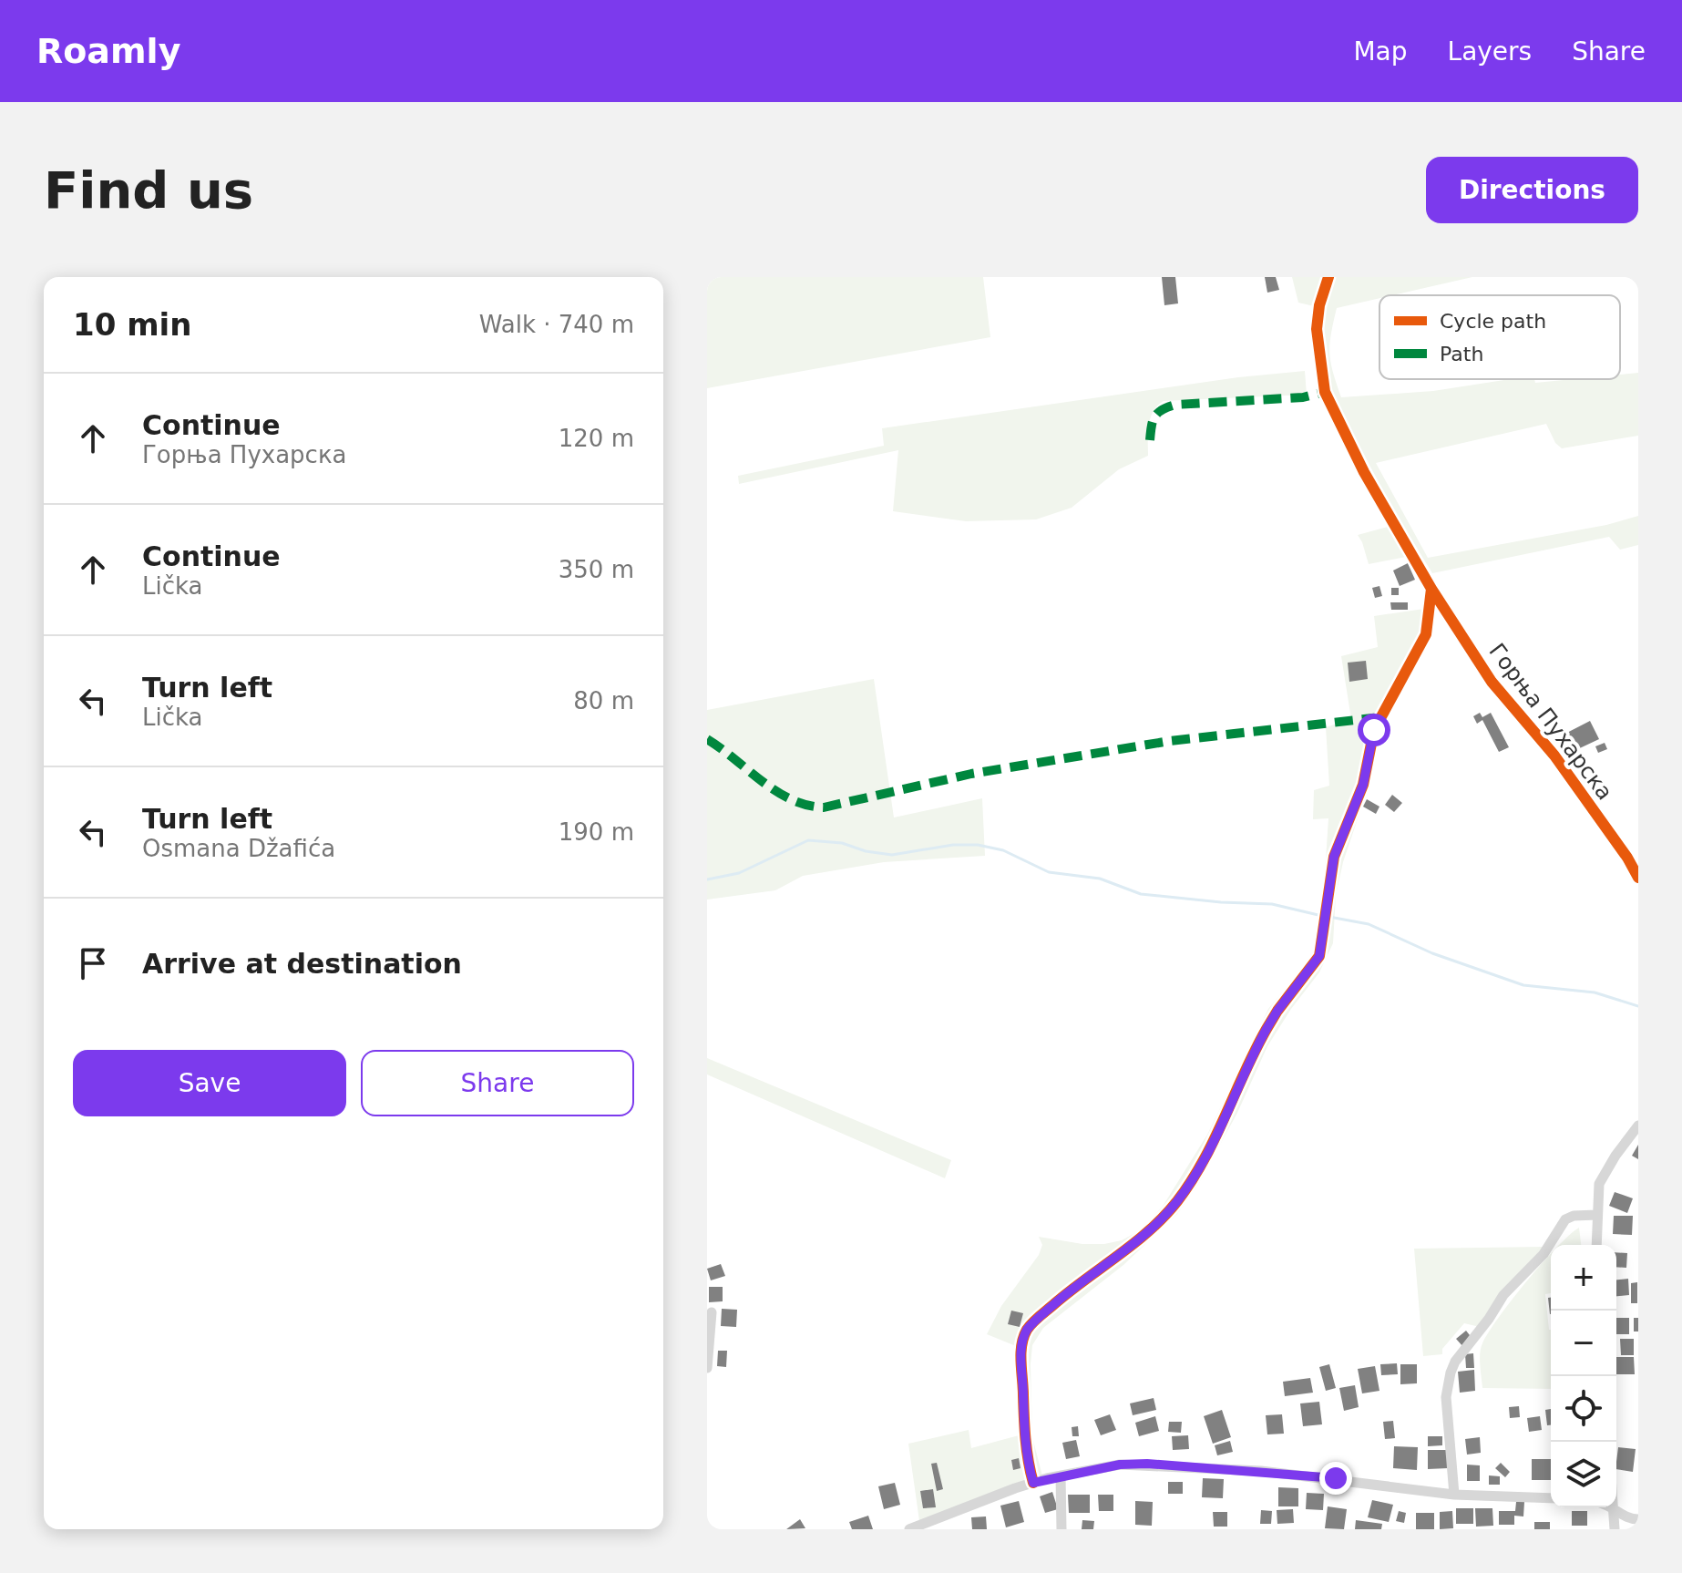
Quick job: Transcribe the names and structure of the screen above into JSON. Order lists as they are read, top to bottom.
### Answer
{
  "streets": {
    "street": ["Горња Пухарска"]
  },
  "legend": ["Cycle path", "Path"],
  "page": {
    "header": "Roamly",
    "nav": ["Map", "Layers", "Share"],
    "buttons": [
      "Directions",
      ["Save", "Share"]
    ],
    "title": "Find us",
    "heading": ["10 min", "Walk · 740 m"],
    "list": [
      ["Continue", "Горња Пухарска", "120 m"],
      ["Continue", "Lička", "350 m"],
      ["Turn left", "Lička", "80 m"],
      ["Turn left", "Osmana Džafića", "190 m"],
      "Arrive at destination"
    ],
    "map_buttons": ["+", "−"]
  }
}
